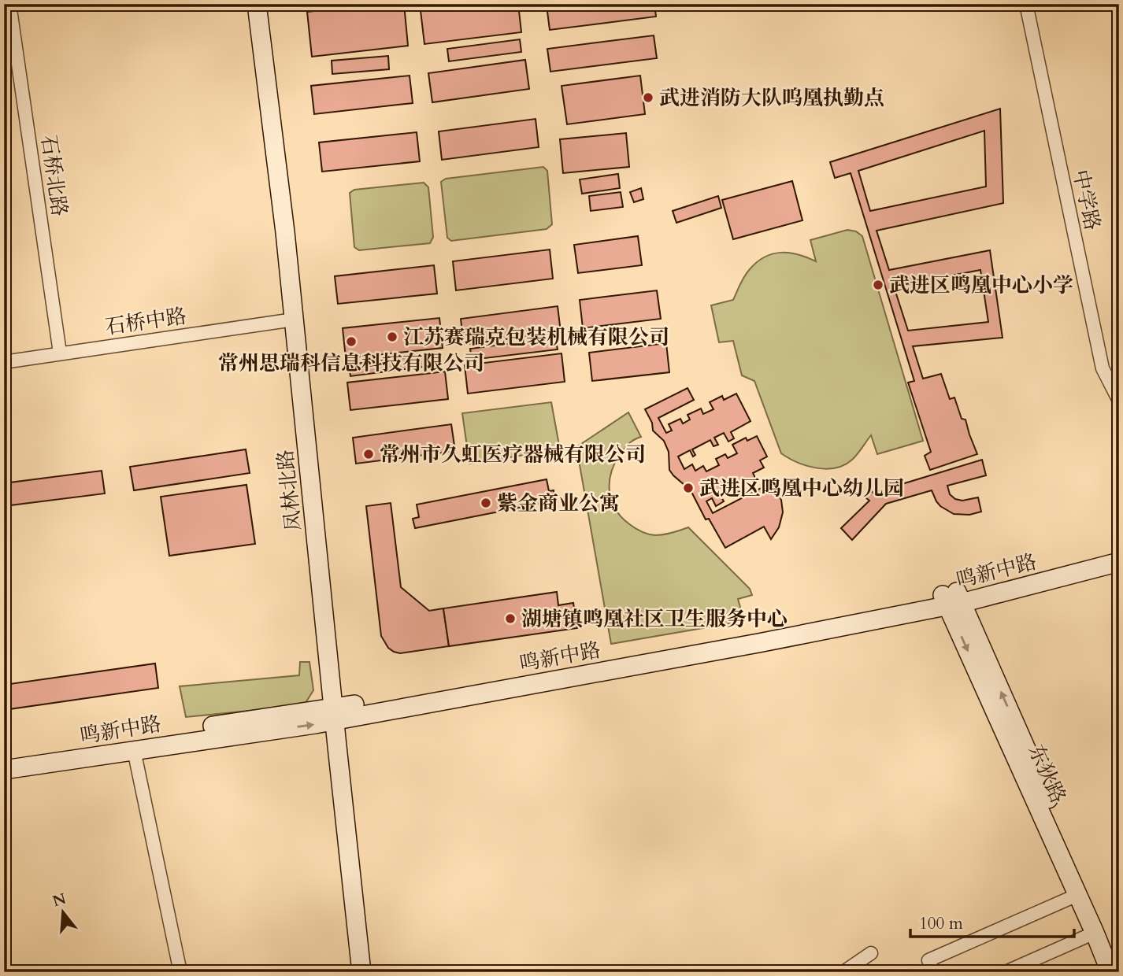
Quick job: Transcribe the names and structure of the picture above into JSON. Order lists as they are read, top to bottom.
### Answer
{
  "streets": {
    "street": [
      "石桥北路",
      "中学路",
      "石桥中路",
      "凤林北路",
      "鸣新中路",
      "东狄路"
    ]
  },
  "crossings": [
    ["石桥北路", "石桥中路"],
    ["石桥中路", "凤林北路"],
    ["凤林北路", "鸣新中路"],
    ["鸣新中路", "东狄路"]
  ],
  "places": [
    "武进消防大队呜凰执勤点",
    "武进区鸣凰中心小学",
    "江苏赛瑞克包装机械有限公司",
    "常州思瑞科信息科技有限公司",
    "常州市久虹医疗器械有限公司",
    "武进区鸣凰中心幼儿园",
    "紫金商业公寓",
    "湖塘镇鸣凰社区卫生服务中心"
  ],
  "scale_bar": "100 m",
  "north": "top"
}
